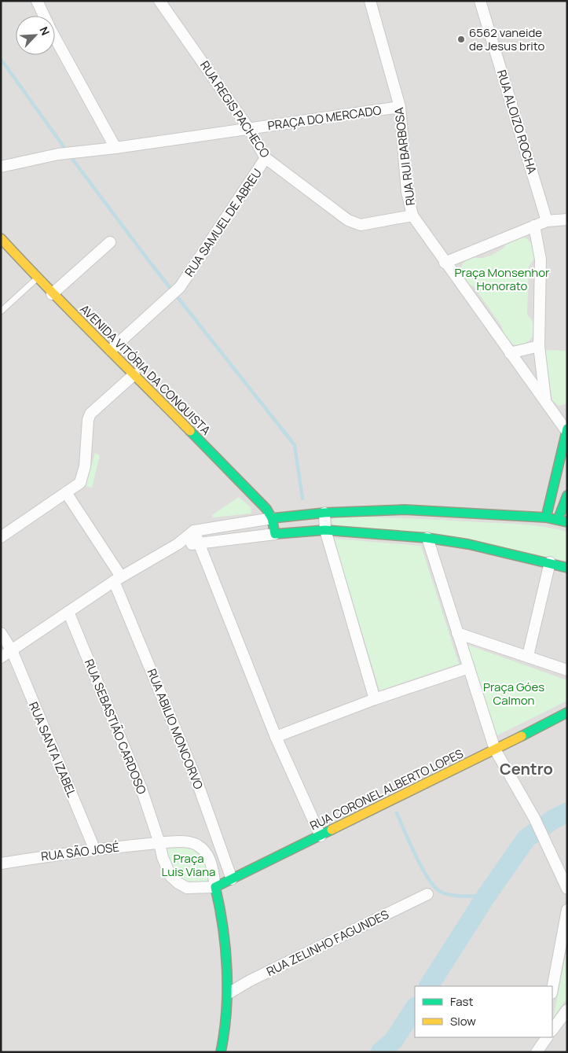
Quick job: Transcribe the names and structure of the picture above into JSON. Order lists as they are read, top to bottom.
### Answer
{
  "streets": {
    "main road": ["AVENIDA VITÓRIA DA CONQUISTA", "RUA CORONEL ALBERTO LOPES"],
    "street": [
      "RUA REGIS PACHECO",
      "PRAÇA DO MERCADO",
      "RUA ALOIZO ROCHA",
      "RUA RUI BARBOSA",
      "RUA SAMUEL DE ABREU",
      "RUA SEBASTIÃO CARDOSO",
      "RUA ABILIO MONCORVO",
      "RUA SANTA IZABEL",
      "RUA SÃO JOSÉ",
      "RUA ZELINHO FAGUNDES"
    ]
  },
  "crossings": [
    ["RUA REGIS PACHECO", "PRAÇA DO MERCADO"],
    ["RUA REGIS PACHECO", "RUA RUI BARBOSA"],
    ["RUA REGIS PACHECO", "RUA SAMUEL DE ABREU"],
    ["PRAÇA DO MERCADO", "RUA RUI BARBOSA"],
    ["RUA SAMUEL DE ABREU", "AVENIDA VITÓRIA DA CONQUISTA"],
    ["RUA SEBASTIÃO CARDOSO", "RUA SÃO JOSÉ"],
    ["RUA ABILIO MONCORVO", "RUA CORONEL ALBERTO LOPES"],
    ["RUA SANTA IZABEL", "RUA SÃO JOSÉ"],
    ["RUA CORONEL ALBERTO LOPES", "RUA SÃO JOSÉ"]
  ],
  "districts": ["Centro"],
  "parks": ["Praça Monsenhor Honorato", "Praça Góes Calmon", "Praça Luis Viana"],
  "places": ["6562 vaneide de Jesus brito"],
  "legend": ["Fast", "Slow"],
  "north": "top right"
}
